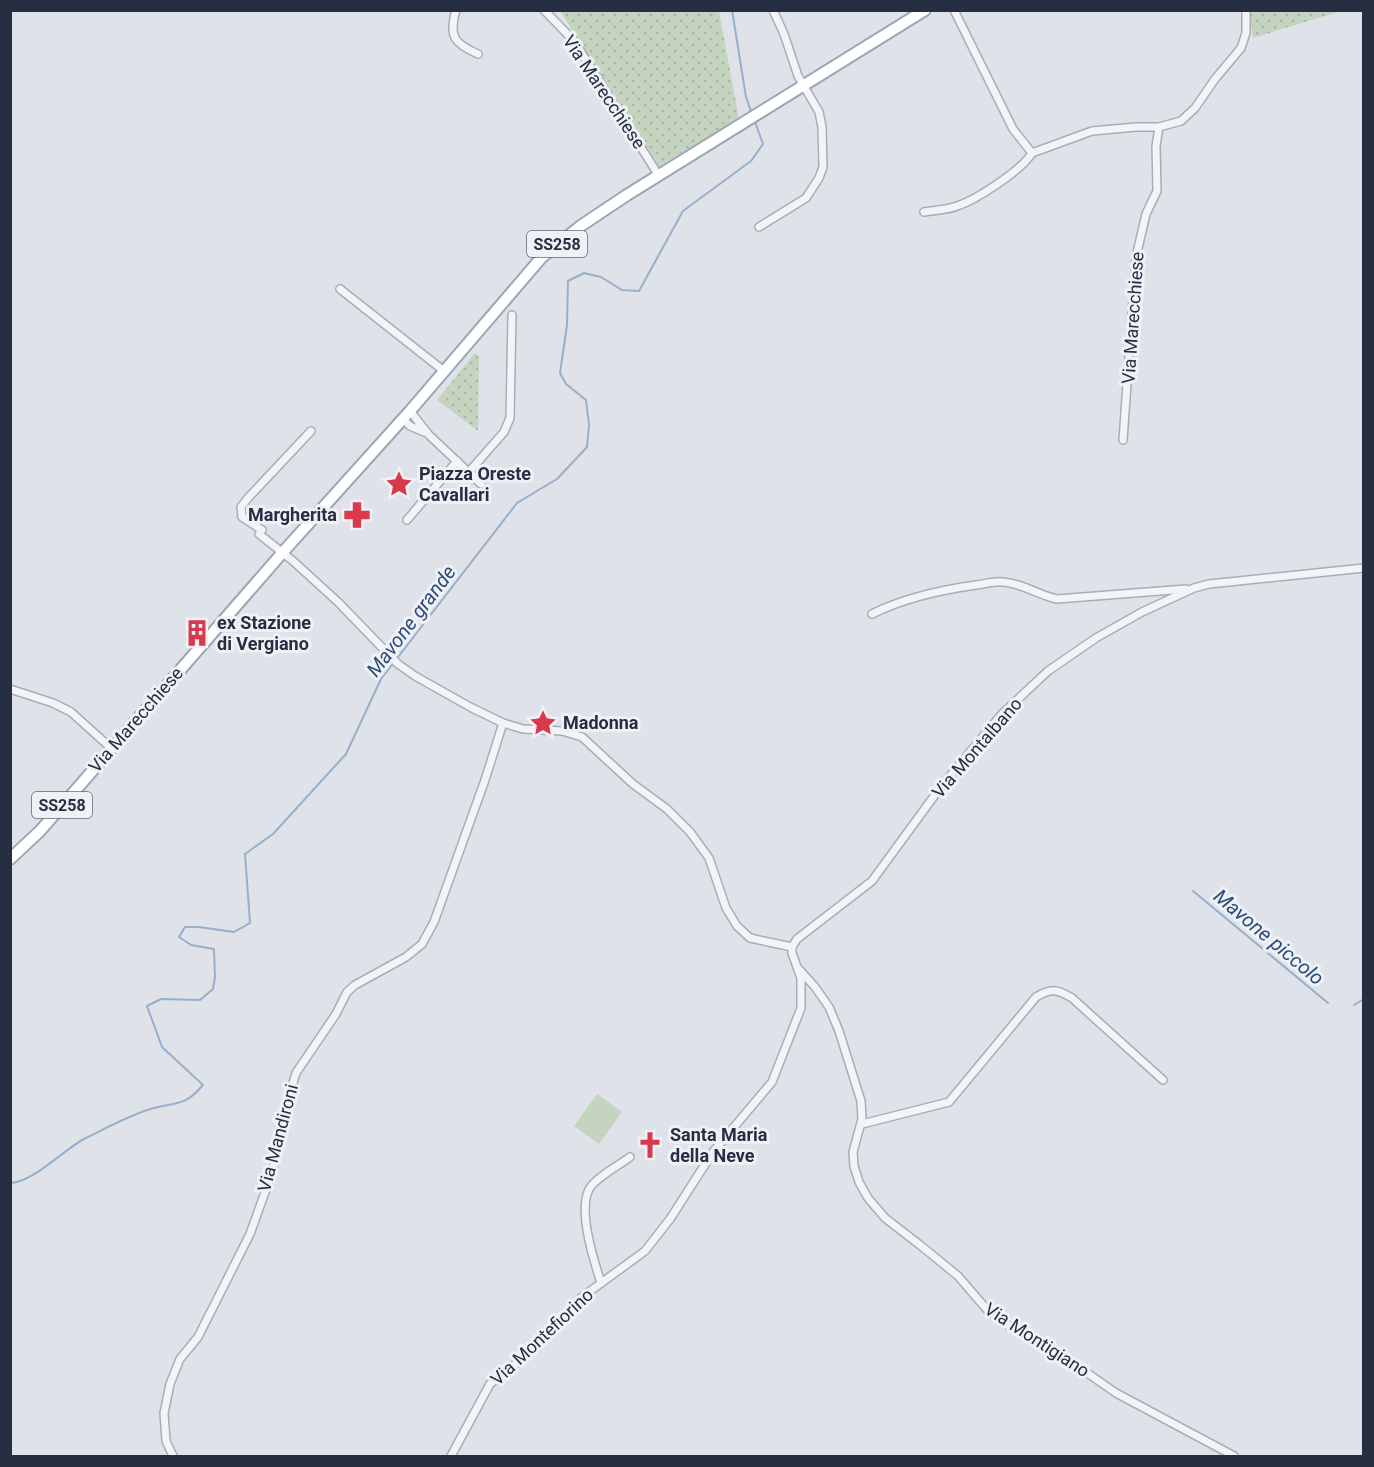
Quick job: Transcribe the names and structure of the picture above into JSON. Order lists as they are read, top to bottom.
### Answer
{
  "streets": {
    "main road": ["Via Marecchiese", "SS258"],
    "street": [
      "Via Montalbano",
      "Via Mandironi",
      "Via Montefiorino",
      "Via Montigiano"
    ]
  },
  "crossings": [
    ["Via Montalbano", "Via Montefiorino"],
    ["Via Montefiorino", "Via Montigiano"]
  ],
  "water": ["Mavone grande", "Mavone piccolo"],
  "places": {
    "place": ["Piazza Oreste Cavallari", "Madonna"],
    "pharmacy": ["Margherita"],
    "building": ["ex Stazione di Vergiano"],
    "church": ["Santa Maria della Neve"]
  }
}
